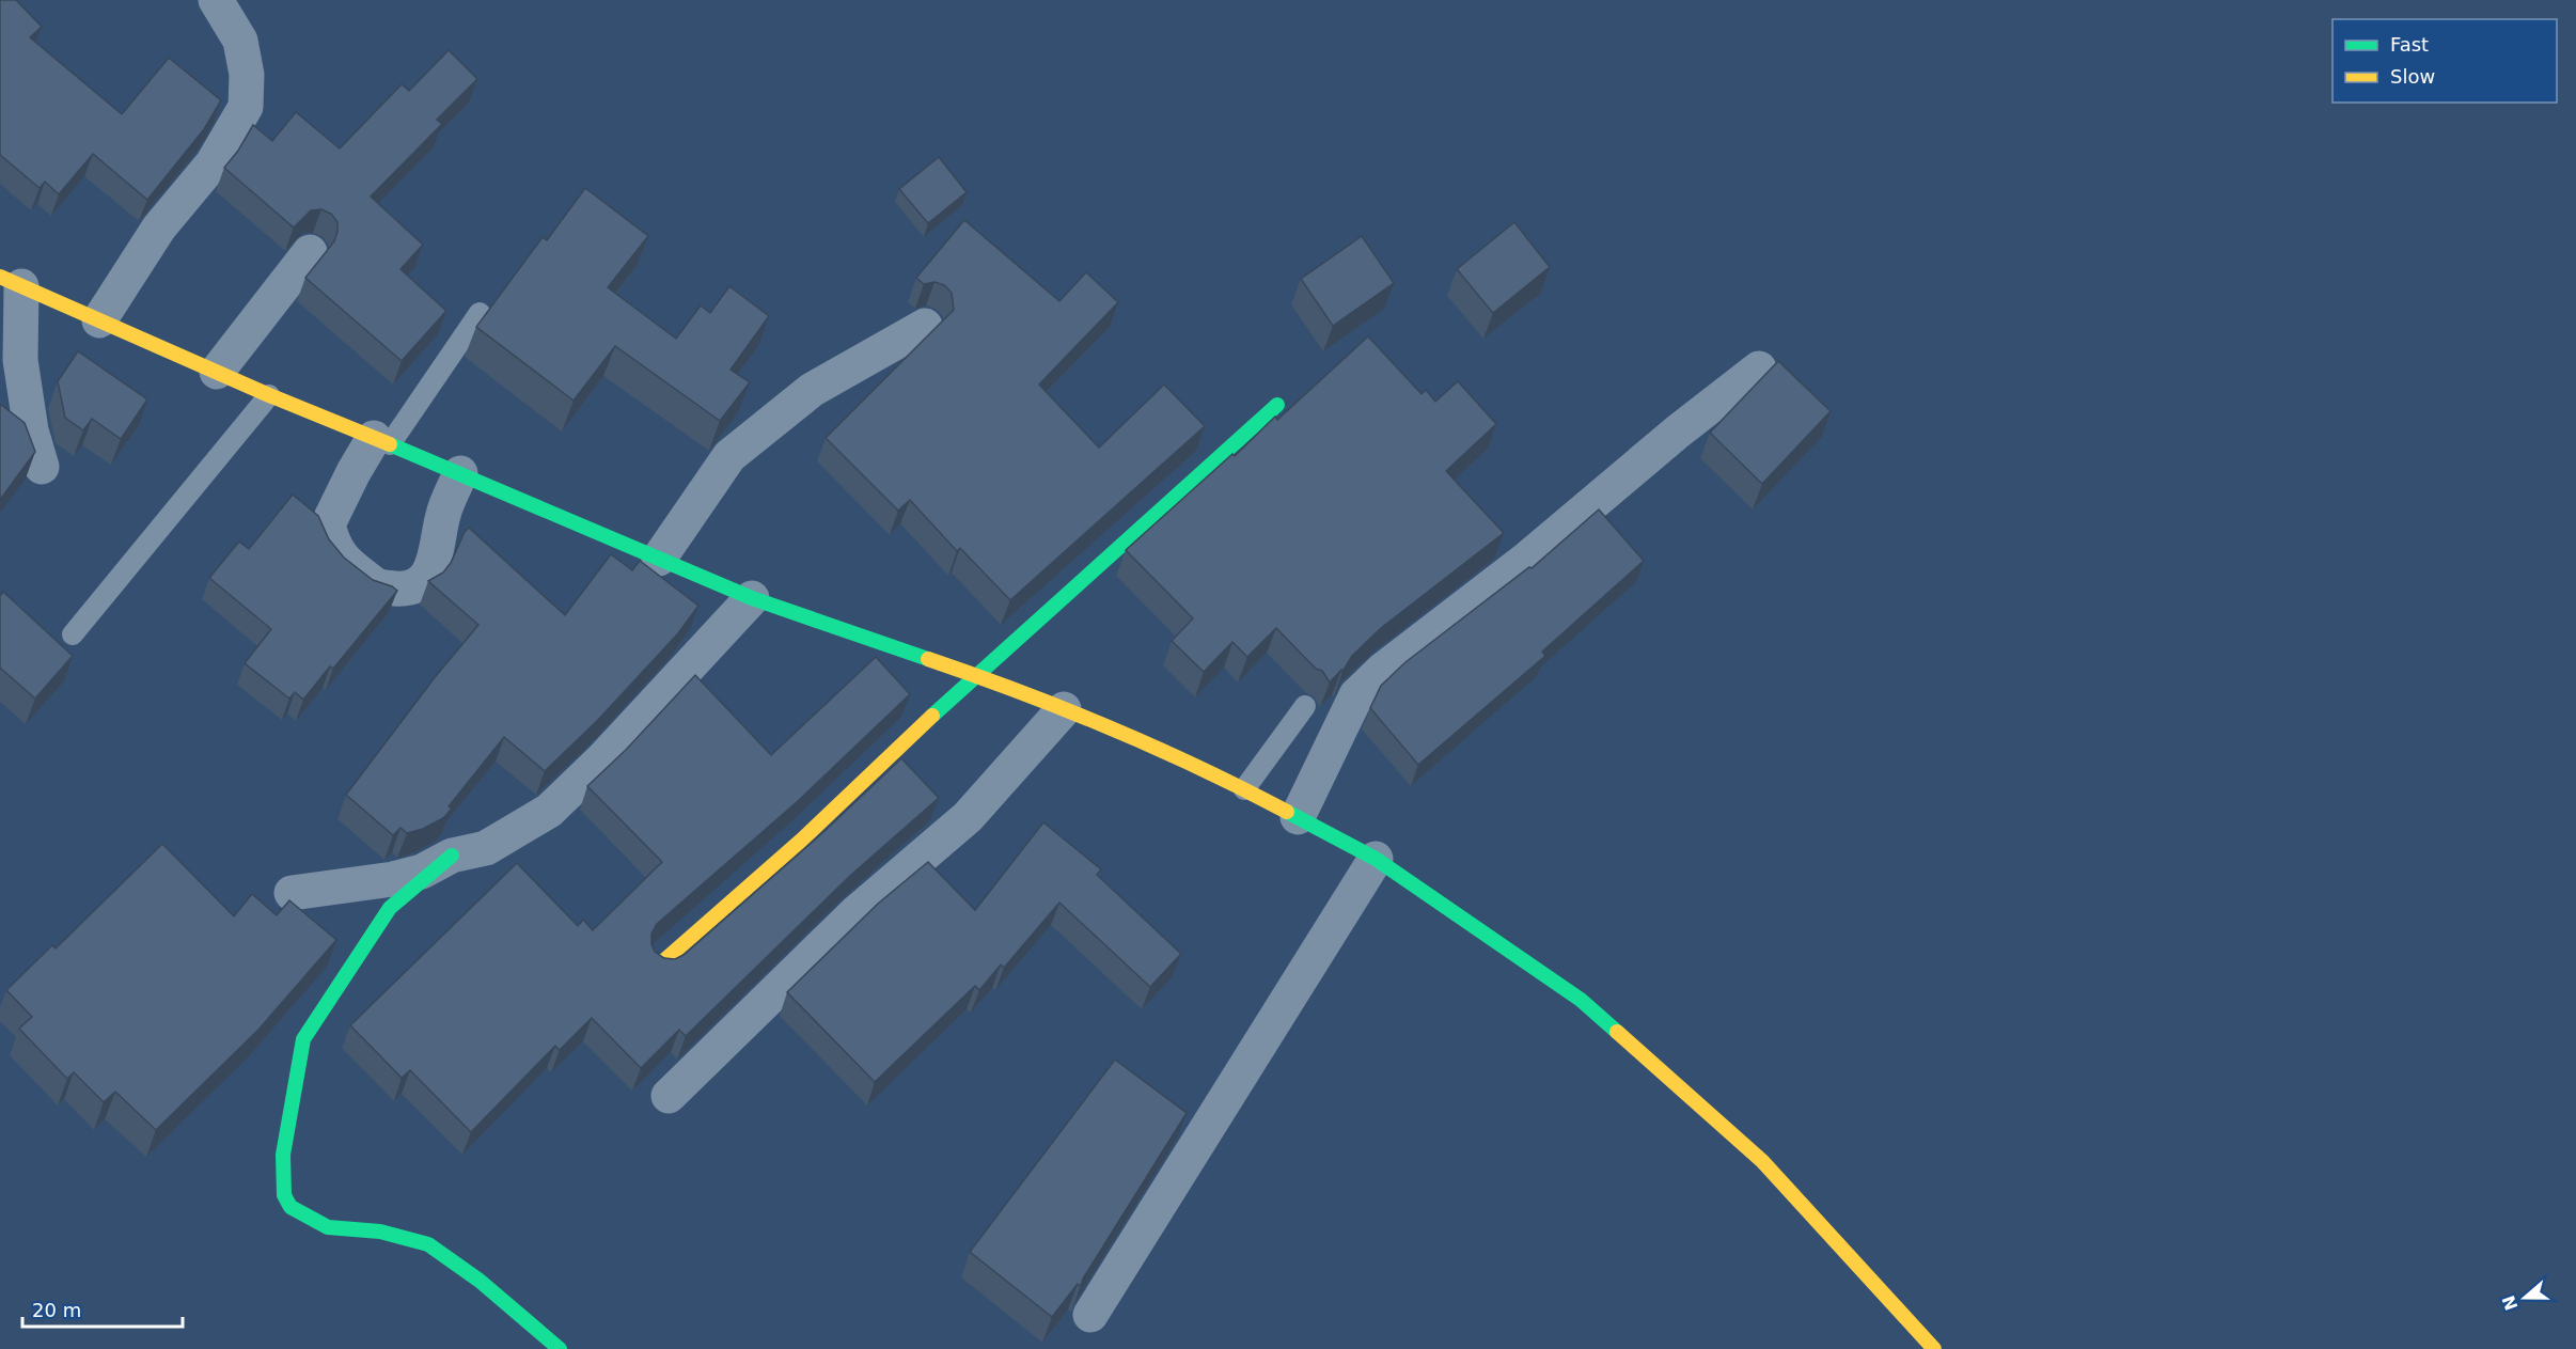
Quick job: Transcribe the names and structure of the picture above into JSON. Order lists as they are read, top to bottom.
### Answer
{
  "legend": ["Fast", "Slow"],
  "scale_bar": "20 m",
  "north": "left"
}
